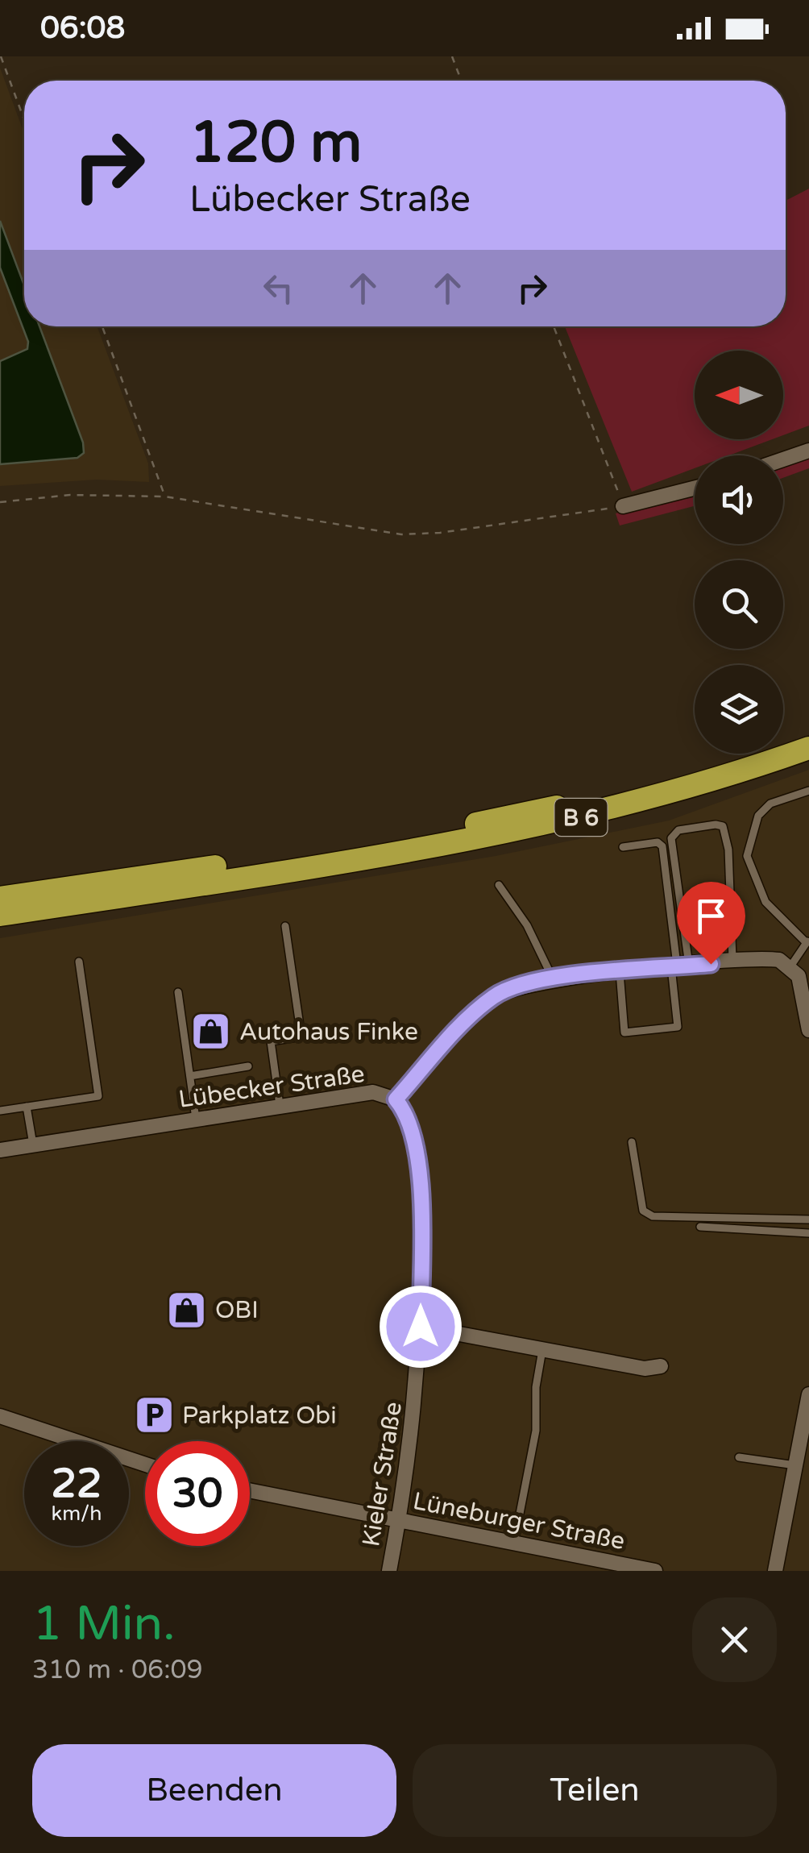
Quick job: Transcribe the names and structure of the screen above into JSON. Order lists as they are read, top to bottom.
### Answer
{
  "streets": {
    "highway": ["B 6"],
    "street": ["Lübecker Straße", "Kieler Straße", "Lüneburger Straße"]
  },
  "crossings": [
    ["Lübecker Straße", "Kieler Straße"],
    ["Kieler Straße", "Lüneburger Straße"]
  ],
  "places": {
    "shop": ["Autohaus Finke", "OBI"],
    "parking": ["Parkplatz Obi"]
  },
  "north": "left",
  "page": {
    "status": "06:08",
    "turn": ["120 m", "Lübecker Straße"],
    "speed": "22 km/h",
    "limit": "30",
    "heading": ["1 Min.", "310 m · 06:09"],
    "buttons": ["Beenden", "Teilen"]
  }
}
